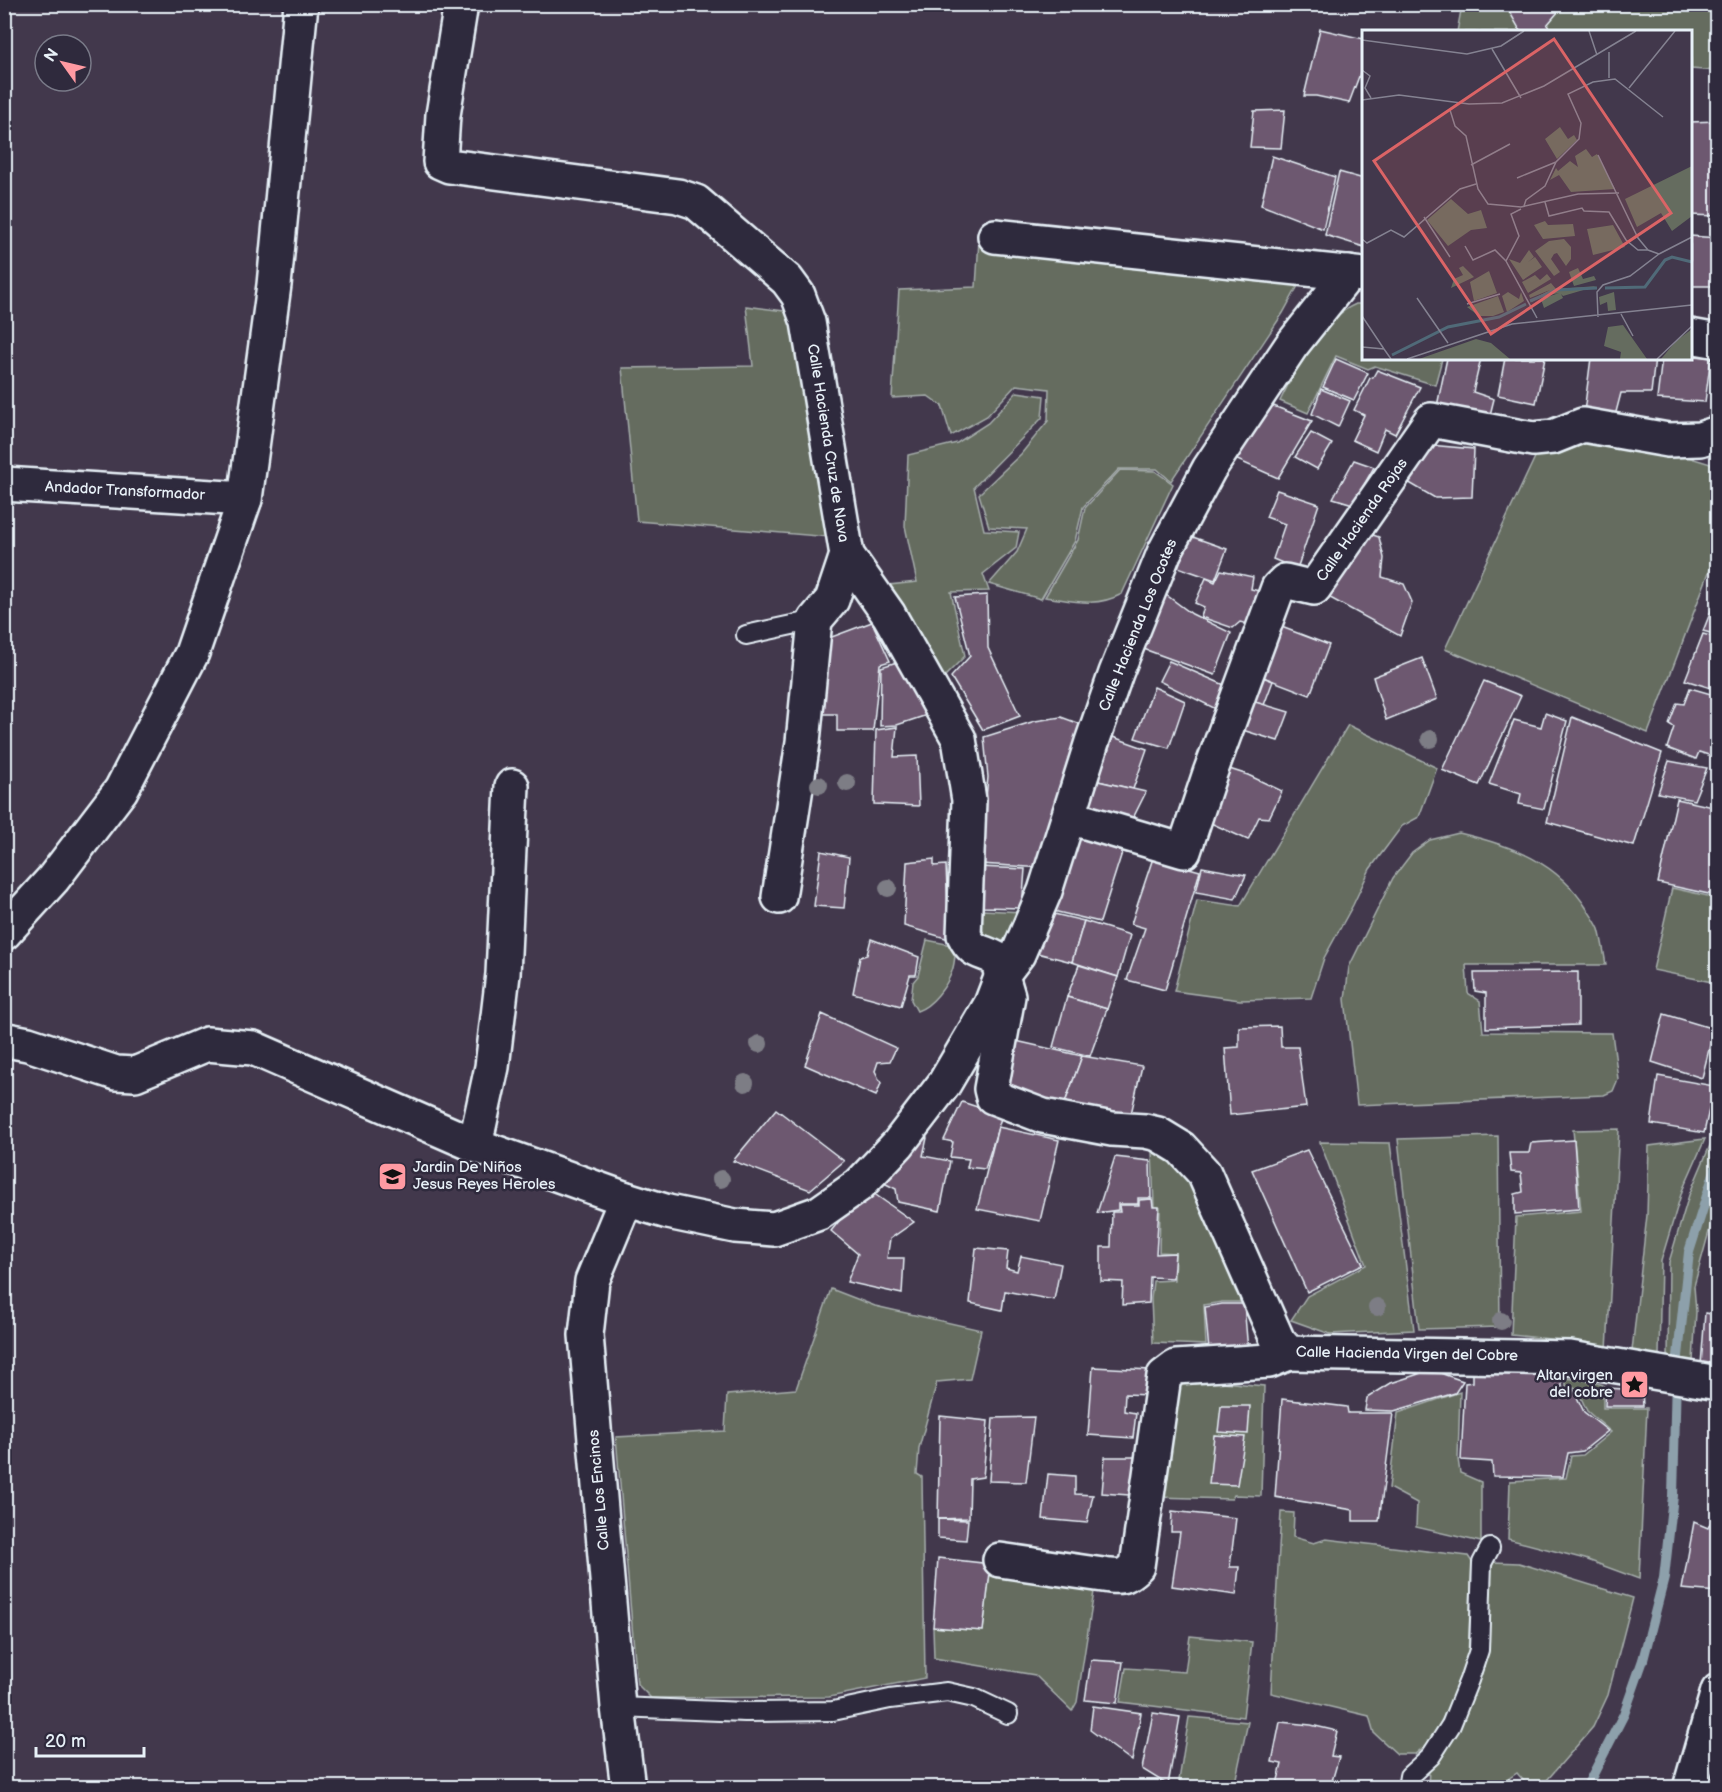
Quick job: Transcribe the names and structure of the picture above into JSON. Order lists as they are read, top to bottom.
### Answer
{
  "streets": {
    "street": [
      "Calle Hacienda Cruz de Nava",
      "Andador Transformador",
      "Calle Hacienda Rojas",
      "Calle Hacienda Los Ocotes",
      "Calle Hacienda Virgen del Cobre",
      "Calle Los Encinos"
    ]
  },
  "crossings": [
    ["Calle Hacienda Cruz de Nava", "Calle Hacienda Los Ocotes"],
    ["Calle Hacienda Cruz de Nava", "Calle Hacienda Virgen del Cobre"],
    ["Calle Hacienda Rojas", "Calle Hacienda Los Ocotes"],
    ["Calle Hacienda Los Ocotes", "Calle Hacienda Virgen del Cobre"],
    ["Calle Hacienda Los Ocotes", "Calle Los Encinos"]
  ],
  "places": {
    "school or university": ["Jardin De Niños Jesus Reyes Heroles"],
    "place": ["Altar virgen del cobre"]
  },
  "scale_bar": "20 m",
  "north": "top left"
}
